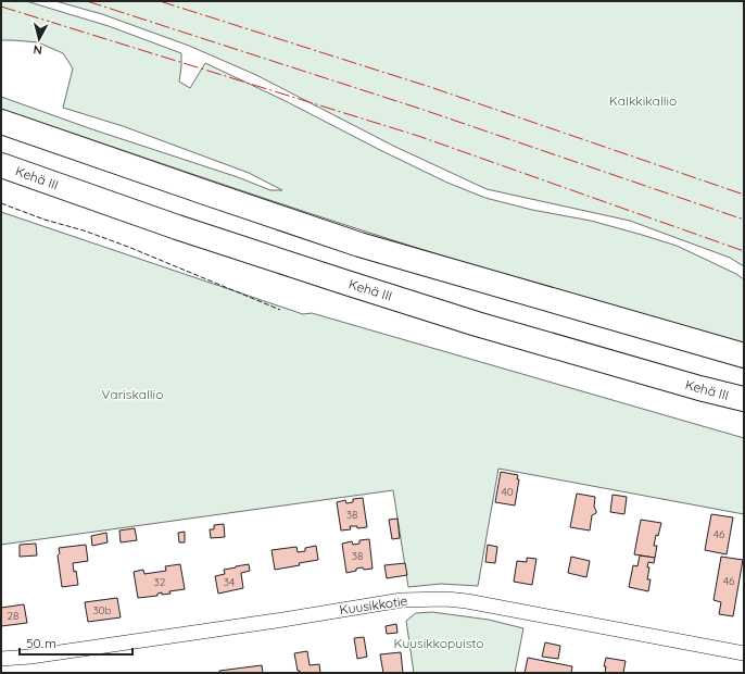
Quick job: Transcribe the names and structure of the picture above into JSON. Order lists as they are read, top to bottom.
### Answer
{
  "streets": {
    "highway": ["Kehä III"],
    "street": ["Kuusikkotie"]
  },
  "parks": ["Kalkkikallio", "Variskallio", "Kuusikkopuisto"],
  "house_numbers": [
    "40",
    "38",
    "46",
    "38",
    "46",
    "32",
    "34",
    "30b",
    "28"
  ],
  "scale_bar": "50 m",
  "north": "bottom"
}
